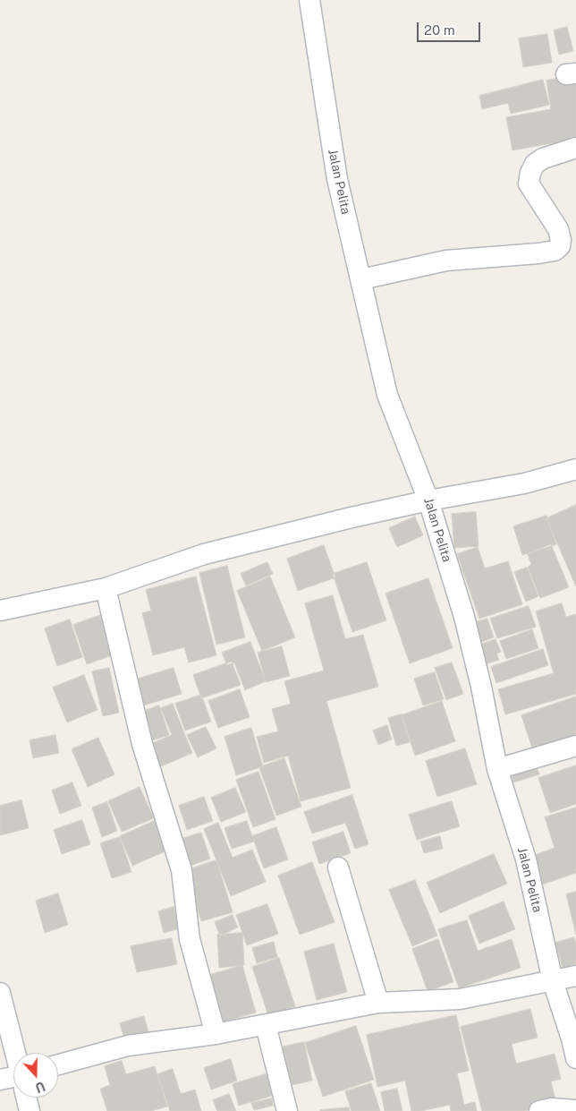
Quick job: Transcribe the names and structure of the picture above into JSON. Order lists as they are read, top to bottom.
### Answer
{
  "streets": {
    "street": ["Jalan Pelita"]
  },
  "scale_bar": "20 m",
  "north": "bottom"
}
